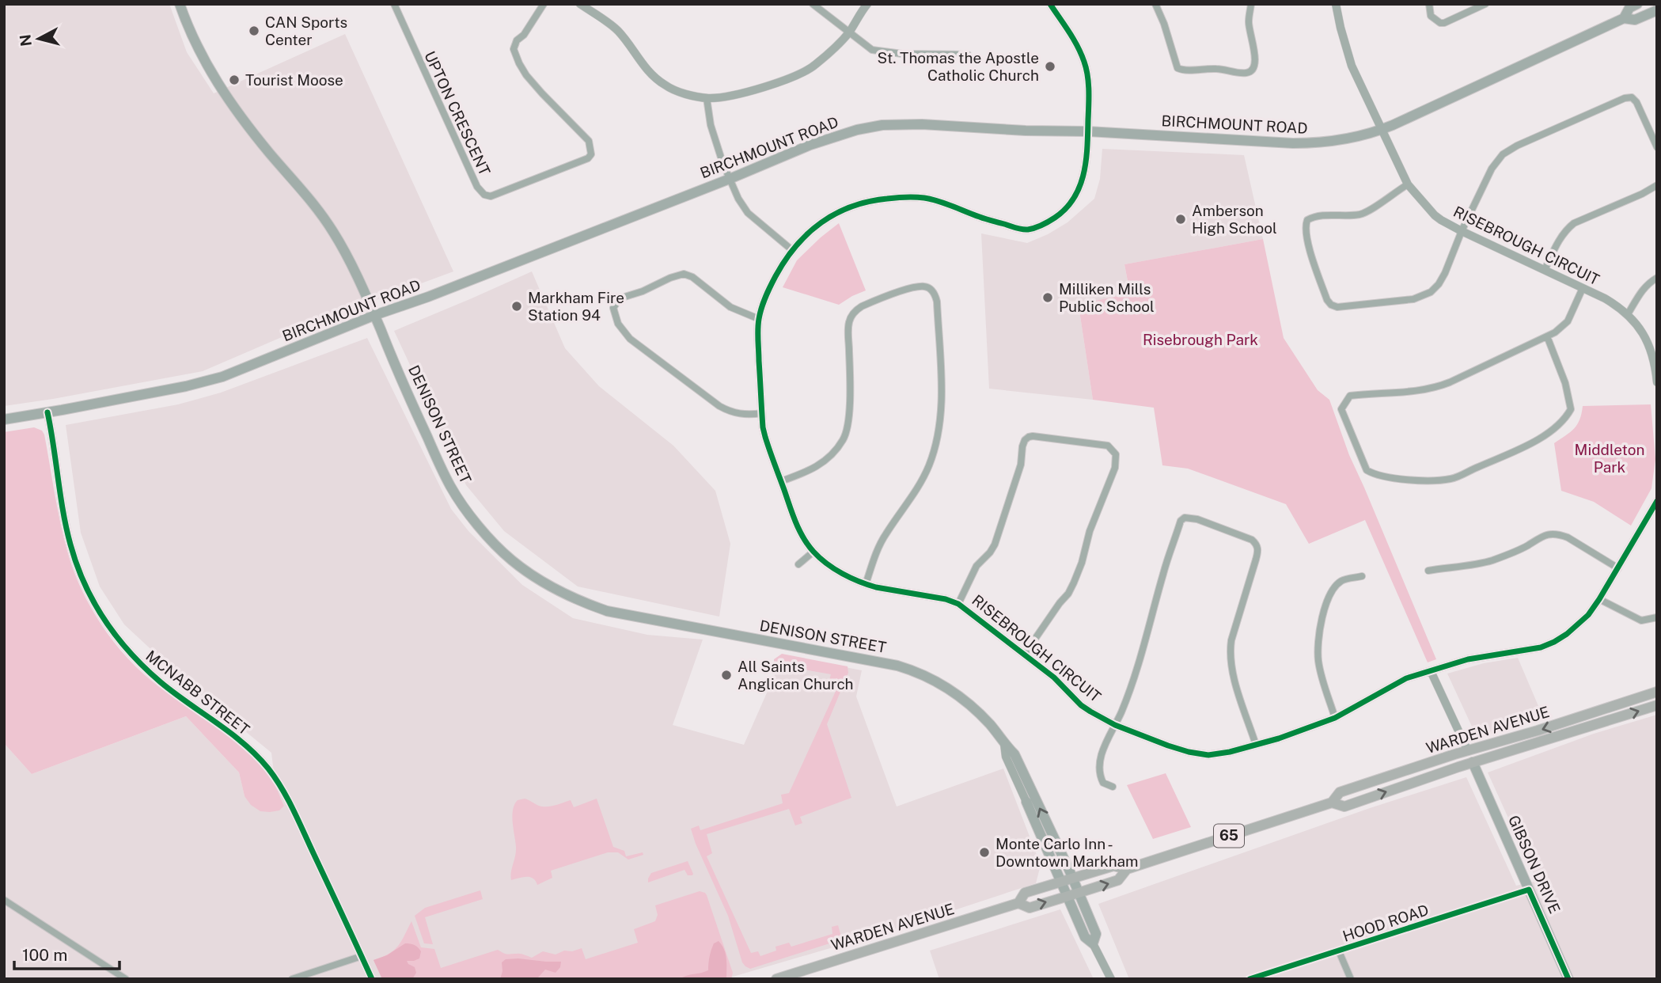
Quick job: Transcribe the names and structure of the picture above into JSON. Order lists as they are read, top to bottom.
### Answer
{
  "streets": {
    "main road": [
      "BIRCHMOUNT ROAD",
      "DENISON STREET",
      "WARDEN AVENUE",
      "65",
      "GIBSON DRIVE"
    ],
    "street": [
      "UPTON CRESCENT",
      "RISEBROUGH CIRCUIT",
      "MCNABB STREET",
      "HOOD ROAD"
    ]
  },
  "crossings": [
    ["BIRCHMOUNT ROAD", "RISEBROUGH CIRCUIT"],
    ["BIRCHMOUNT ROAD", "DENISON STREET"],
    ["BIRCHMOUNT ROAD", "MCNABB STREET"],
    ["DENISON STREET", "WARDEN AVENUE"],
    ["WARDEN AVENUE", "GIBSON DRIVE"],
    ["GIBSON DRIVE", "HOOD ROAD"]
  ],
  "parks": ["Risebrough Park", "Middleton Park"],
  "places": [
    "CAN Sports Center",
    "St. Thomas the Apostle Catholic Church",
    "Tourist Moose",
    "Amberson High School",
    "Milliken Mills Public School",
    "Markham Fire Station 94",
    "All Saints Anglican Church",
    "Monte Carlo Inn - Downtown Markham"
  ],
  "scale_bar": "100 m",
  "north": "left"
}
